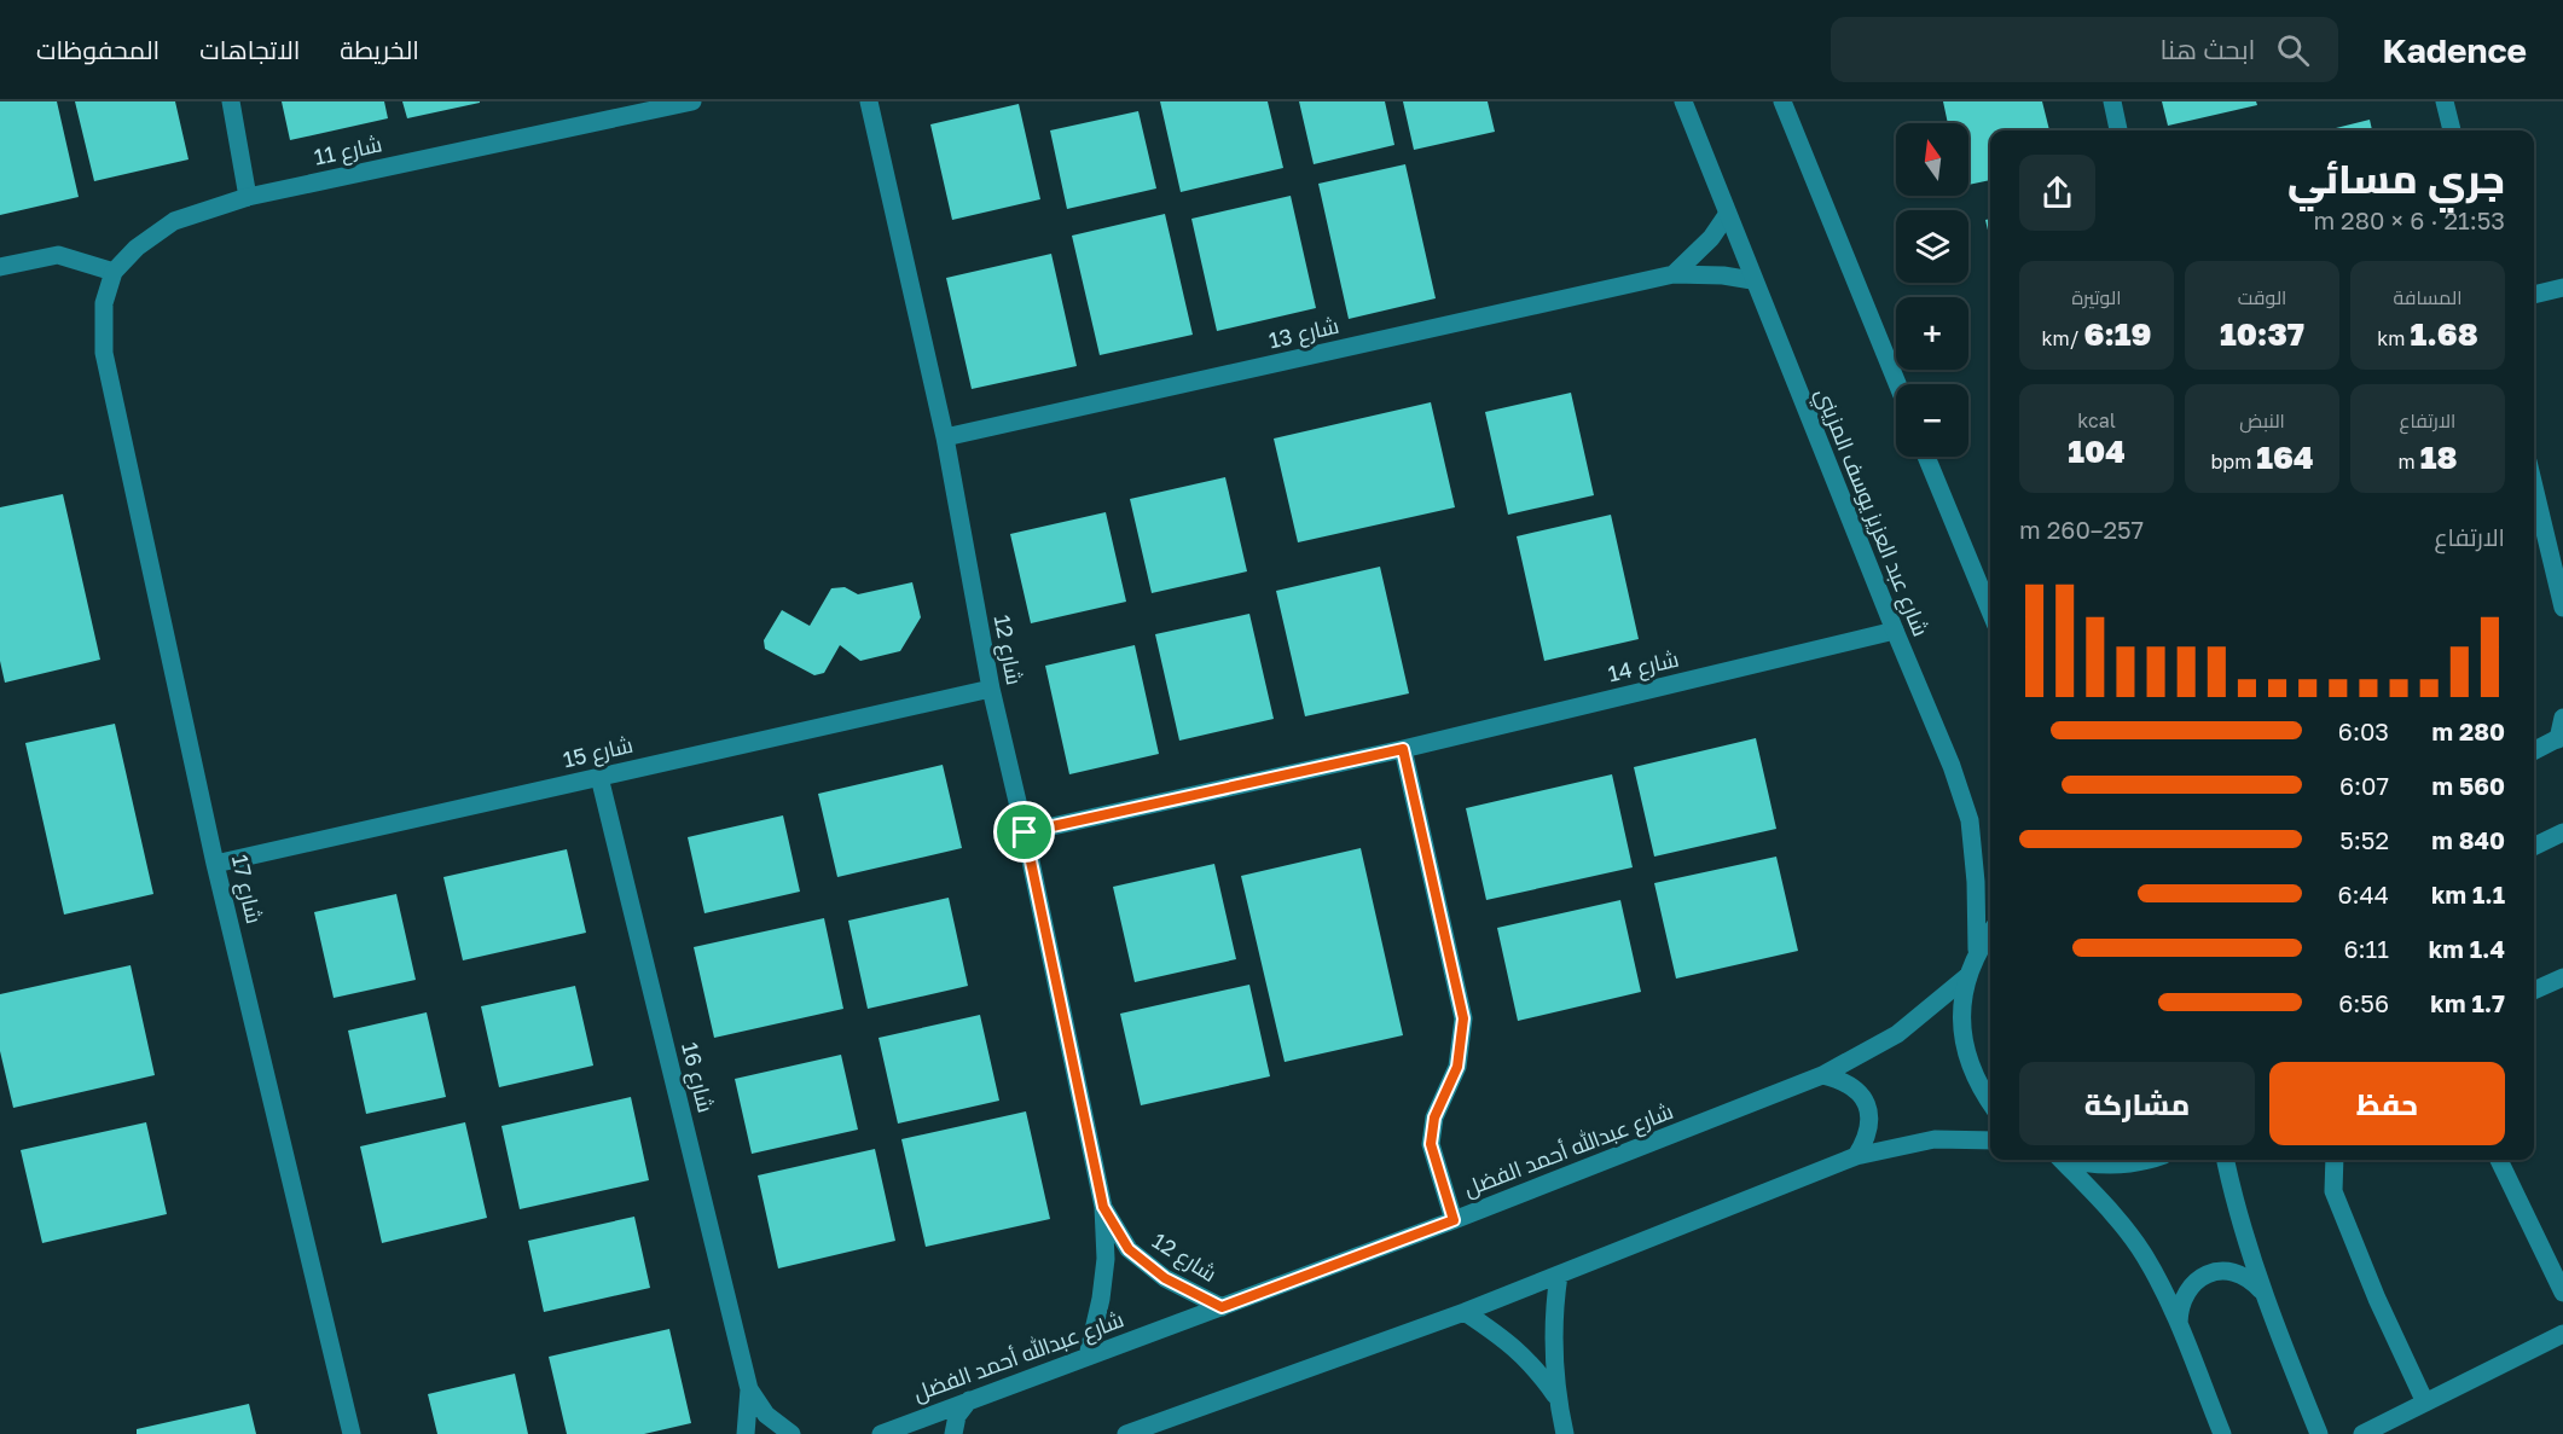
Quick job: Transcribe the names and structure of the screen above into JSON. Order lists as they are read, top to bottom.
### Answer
{
  "streets": {
    "street": [
      "شارع 11",
      "شارع 13",
      "شارع عبد العزيز يوسف المزيني",
      "شارع 12",
      "شارع 14",
      "شارع 15",
      "شارع 17",
      "شارع 16",
      "شارع عبدالله أحمد الفضل"
    ]
  },
  "crossings": [
    ["شارع 11", "شارع 17"],
    ["شارع 13", "شارع عبد العزيز يوسف المزيني"],
    ["شارع 13", "شارع 12"],
    ["شارع عبد العزيز يوسف المزيني", "شارع 14"],
    ["شارع 12", "شارع 14"],
    ["شارع 12", "شارع 15"],
    ["شارع 12", "شارع عبدالله أحمد الفضل"],
    ["شارع 15", "شارع 17"],
    ["شارع 15", "شارع 16"]
  ],
  "north": "top",
  "page": {
    "header": "Kadence",
    "search": "ابحث هنا",
    "nav": ["الخريطة", "الاتجاهات", "المحفوظات"],
    "map_buttons": ["+", "−"],
    "heading": ["جري مسائي", "21:53 · 6 × 280 m"],
    "stats": [
      ["المسافة", "1.68 km"],
      ["الوقت", "10:37"],
      ["الوتيرة", "6:19 /km"],
      ["الارتفاع", "18 m"],
      ["النبض", "164 bpm"],
      ["kcal", "104"]
    ],
    "chart": ["الارتفاع", "257–260 m"],
    "list": [
      {
        "name": "280 m",
        "note": "6:03"
      },
      {
        "name": "560 m",
        "note": "6:07"
      },
      {
        "name": "840 m",
        "note": "5:52"
      },
      {
        "name": "1.1 km",
        "note": "6:44"
      },
      {
        "name": "1.4 km",
        "note": "6:11"
      },
      {
        "name": "1.7 km",
        "note": "6:56"
      }
    ],
    "buttons": ["حفظ", "مشاركة"]
  }
}
